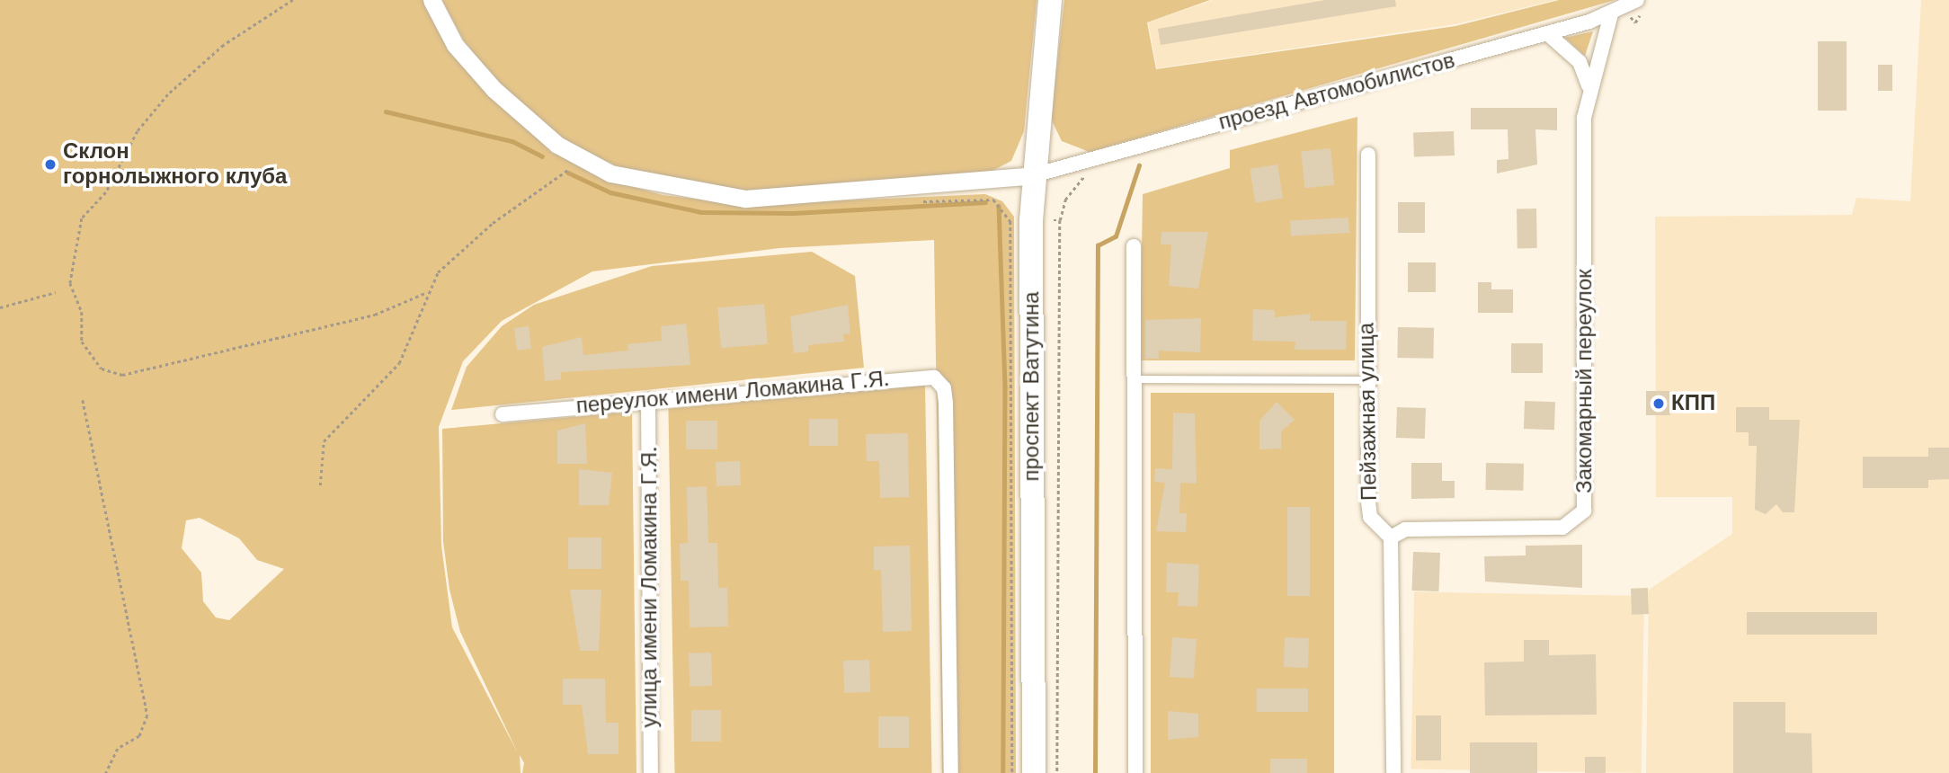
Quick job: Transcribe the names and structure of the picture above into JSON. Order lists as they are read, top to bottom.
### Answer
{
  "streets": {
    "main road": ["проспект Ватутина"],
    "street": [
      "проезд Автомобилистов",
      "Закомарный переулок",
      "переулок имени Ломакина Г.Я.",
      "Пейзажная улица",
      "улица имени Ломакина Г.Я."
    ]
  },
  "crossings": [
    ["проезд Автомобилистов", "Закомарный переулок"],
    ["проезд Автомобилистов", "проспект Ватутина"],
    ["Закомарный переулок", "Пейзажная улица"],
    ["переулок имени Ломакина Г.Я.", "улица имени Ломакина Г.Я."]
  ],
  "places": ["Склон горнолыжного клуба", "КПП"]
}
